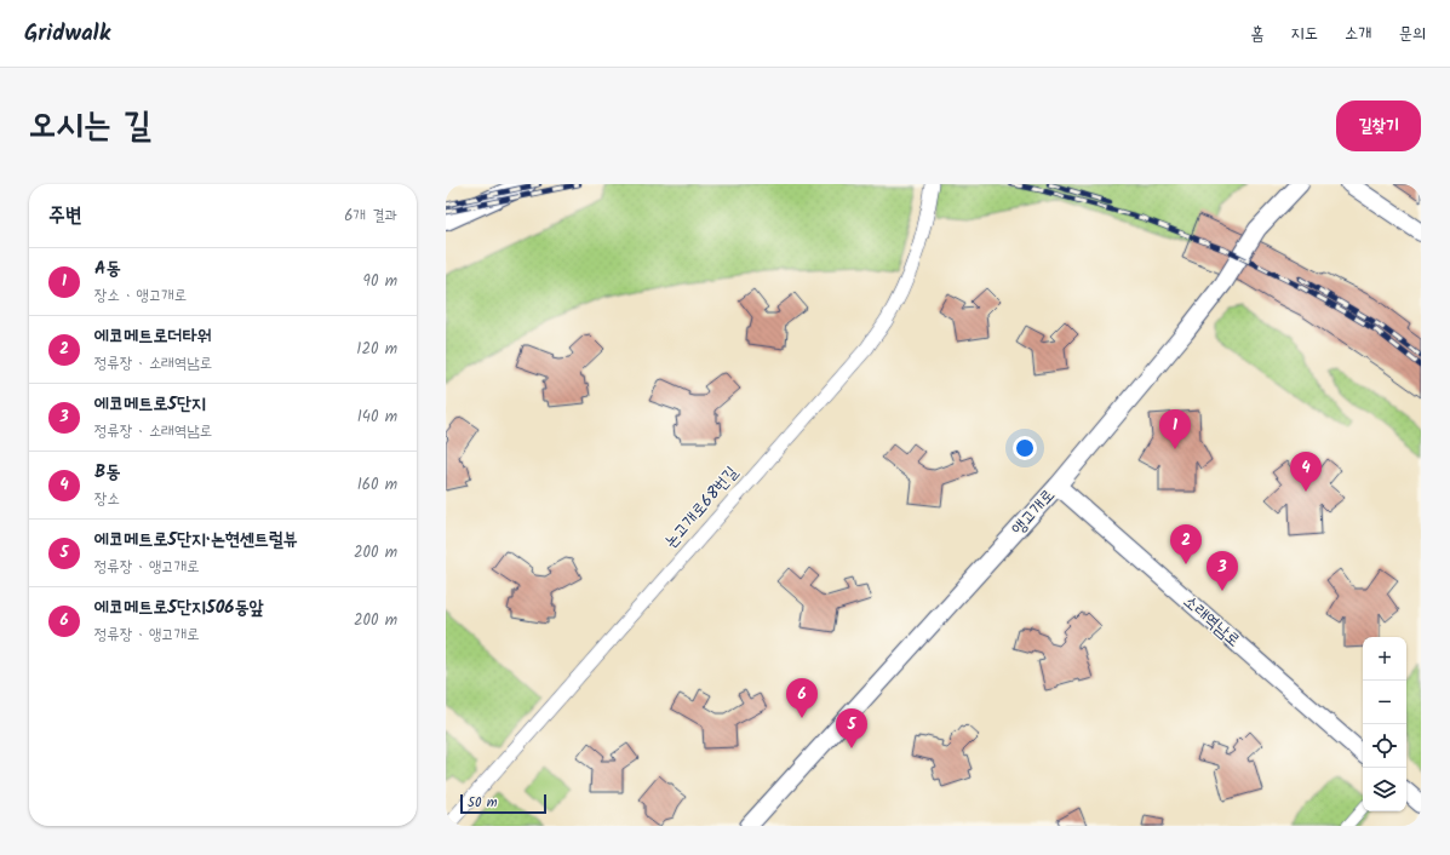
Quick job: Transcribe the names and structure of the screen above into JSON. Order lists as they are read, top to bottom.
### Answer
{
  "streets": {
    "street": ["논고개로68번길", "앵고개로", "소래역남로"]
  },
  "crossings": [
    ["앵고개로", "소래역남로"]
  ],
  "scale_bar": "50 m",
  "page": {
    "header": "Gridwalk",
    "nav": [
      "홈",
      "지도",
      "소개",
      "문의"
    ],
    "title": "오시는 길",
    "buttons": "길찾기",
    "heading": ["주변", "6개 결과"],
    "list": [
      {
        "mark": "1",
        "name": "A동",
        "note": "장소 · 앵고개로",
        "value": "90 m"
      },
      {
        "mark": "2",
        "name": "에코메트로더타워",
        "note": "정류장 · 소래역남로",
        "value": "120 m"
      },
      {
        "mark": "3",
        "name": "에코메트로5단지",
        "note": "정류장 · 소래역남로",
        "value": "140 m"
      },
      {
        "mark": "4",
        "name": "B동",
        "note": "장소",
        "value": "160 m"
      },
      {
        "mark": "5",
        "name": "에코메트로5단지·논현센트럴뷰",
        "note": "정류장 · 앵고개로",
        "value": "200 m"
      },
      {
        "mark": "6",
        "name": "에코메트로5단지506동앞",
        "note": "정류장 · 앵고개로",
        "value": "200 m"
      }
    ],
    "pins": [
      "1",
      "4",
      "2",
      "3",
      "6",
      "5"
    ],
    "map_buttons": ["+", "−"],
    "scale": "50 m"
  }
}
